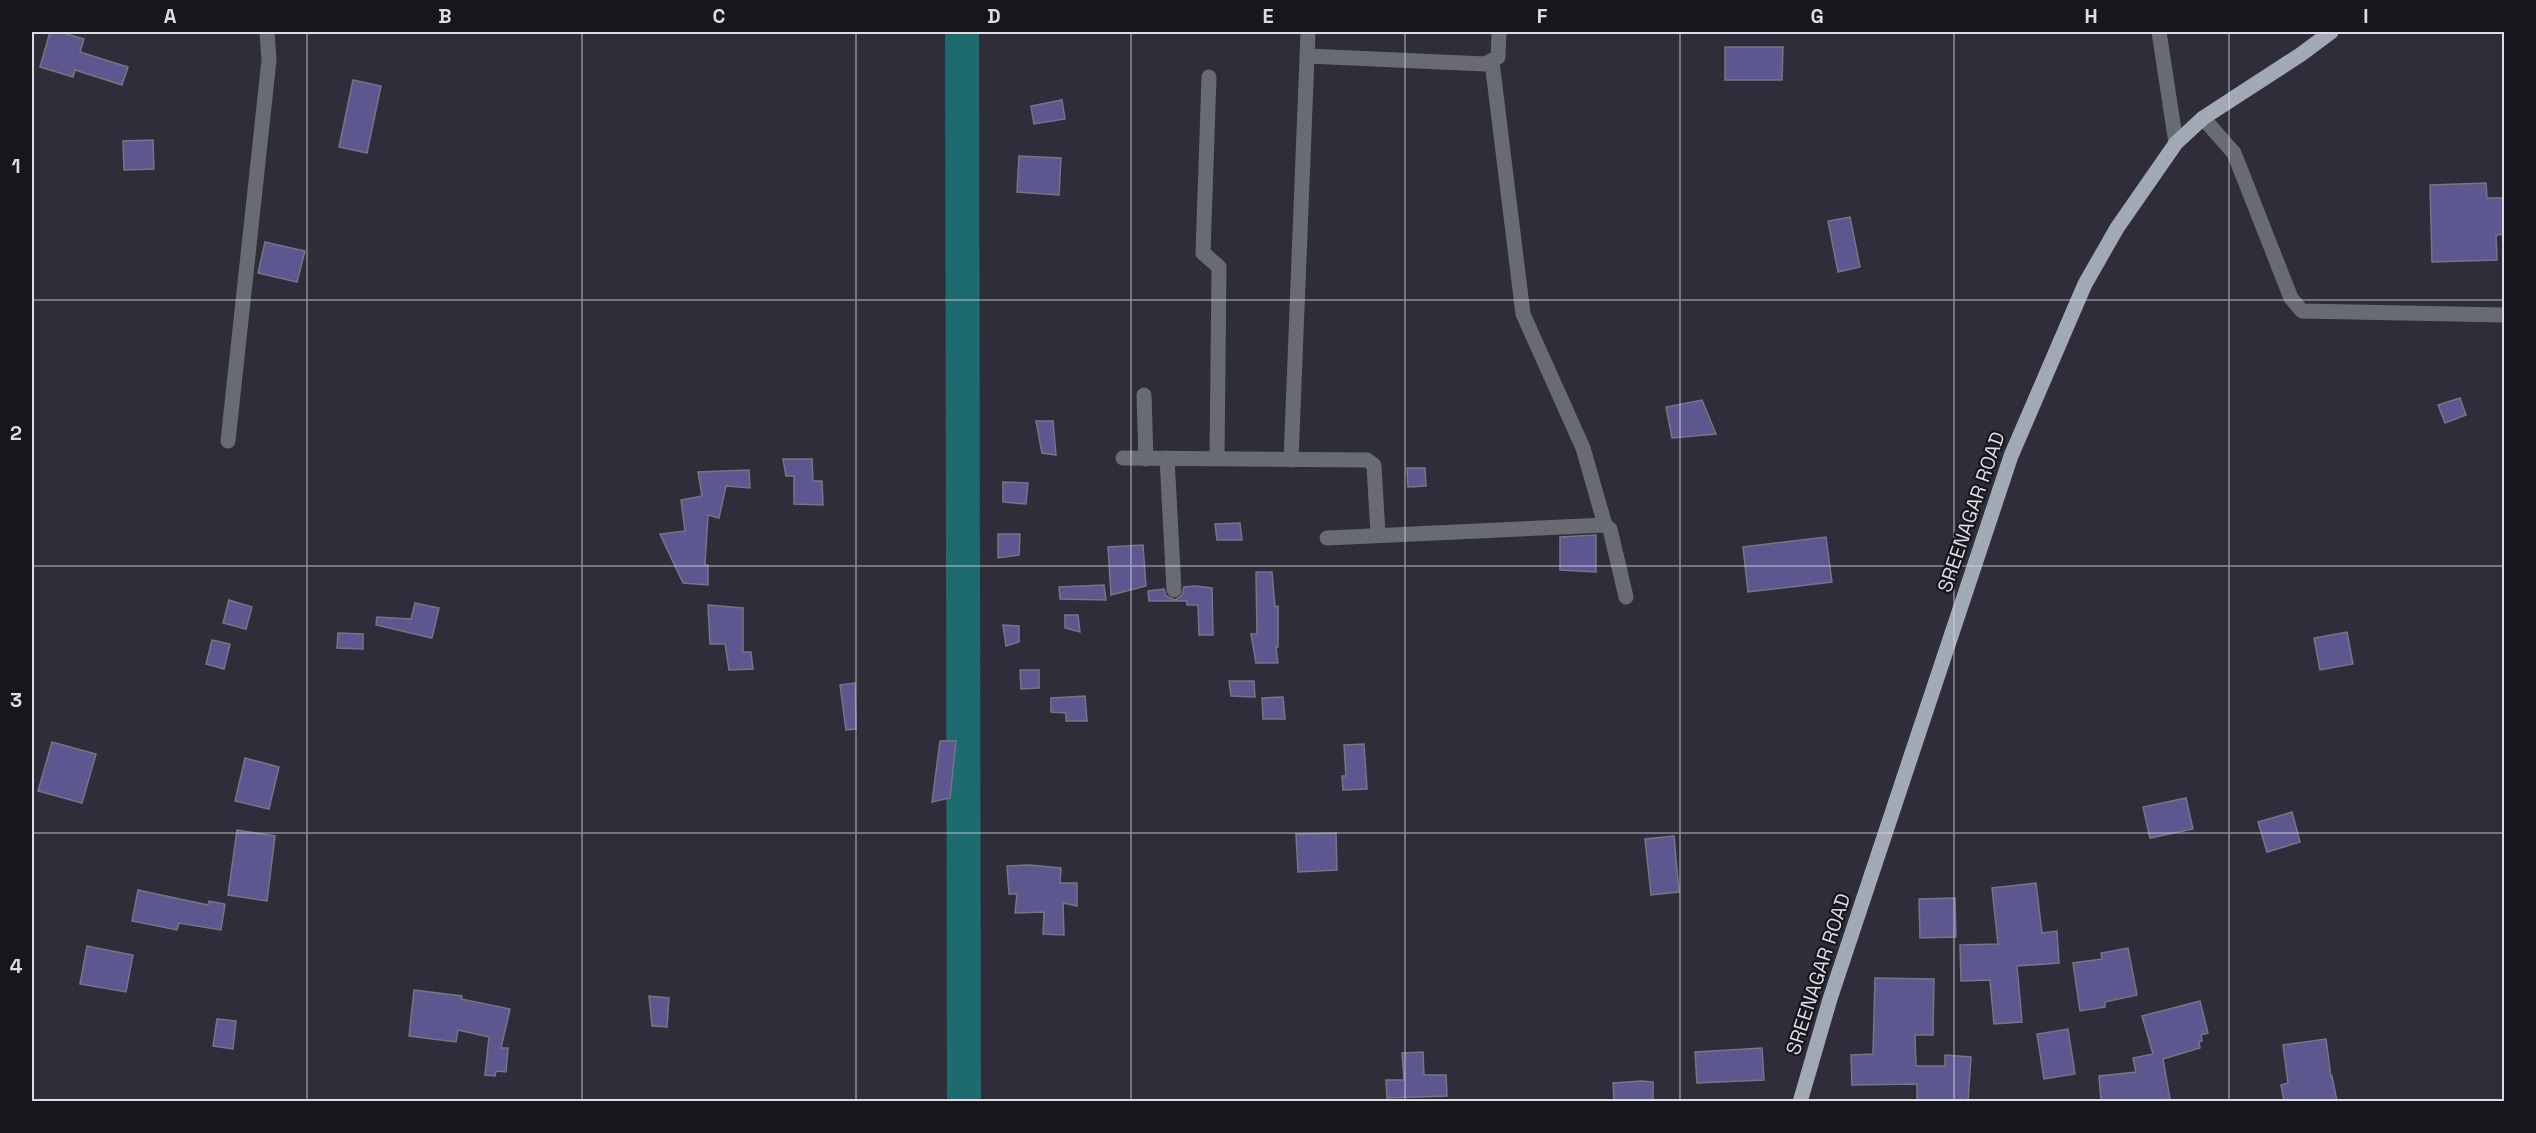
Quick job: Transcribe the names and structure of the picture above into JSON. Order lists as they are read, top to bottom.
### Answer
{
  "streets": {
    "main road": ["SREENAGAR ROAD"]
  },
  "grid": {
    "columns": [
      "A",
      "B",
      "C",
      "D",
      "E",
      "F",
      "G",
      "H",
      "I"
    ],
    "rows": [
      "1",
      "2",
      "3",
      "4"
    ]
  }
}
